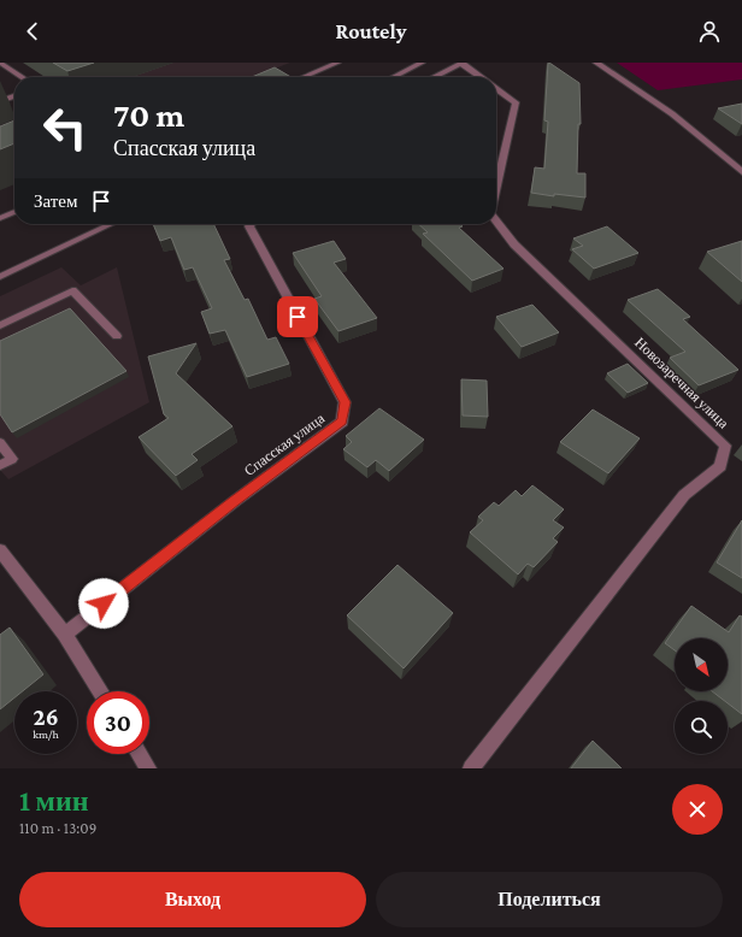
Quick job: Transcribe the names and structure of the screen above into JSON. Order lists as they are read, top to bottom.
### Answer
{
  "streets": {
    "street": ["Новозаречная улица", "Спасская улица"]
  },
  "north": "bottom right",
  "page": {
    "header": "Routely",
    "turn": ["70 m", "Спасская улица"],
    "then": "Затем",
    "speed": "26 km/h",
    "limit": "30",
    "heading": ["1 мин", "110 m · 13:09"],
    "buttons": ["Выход", "Поделиться"]
  }
}
